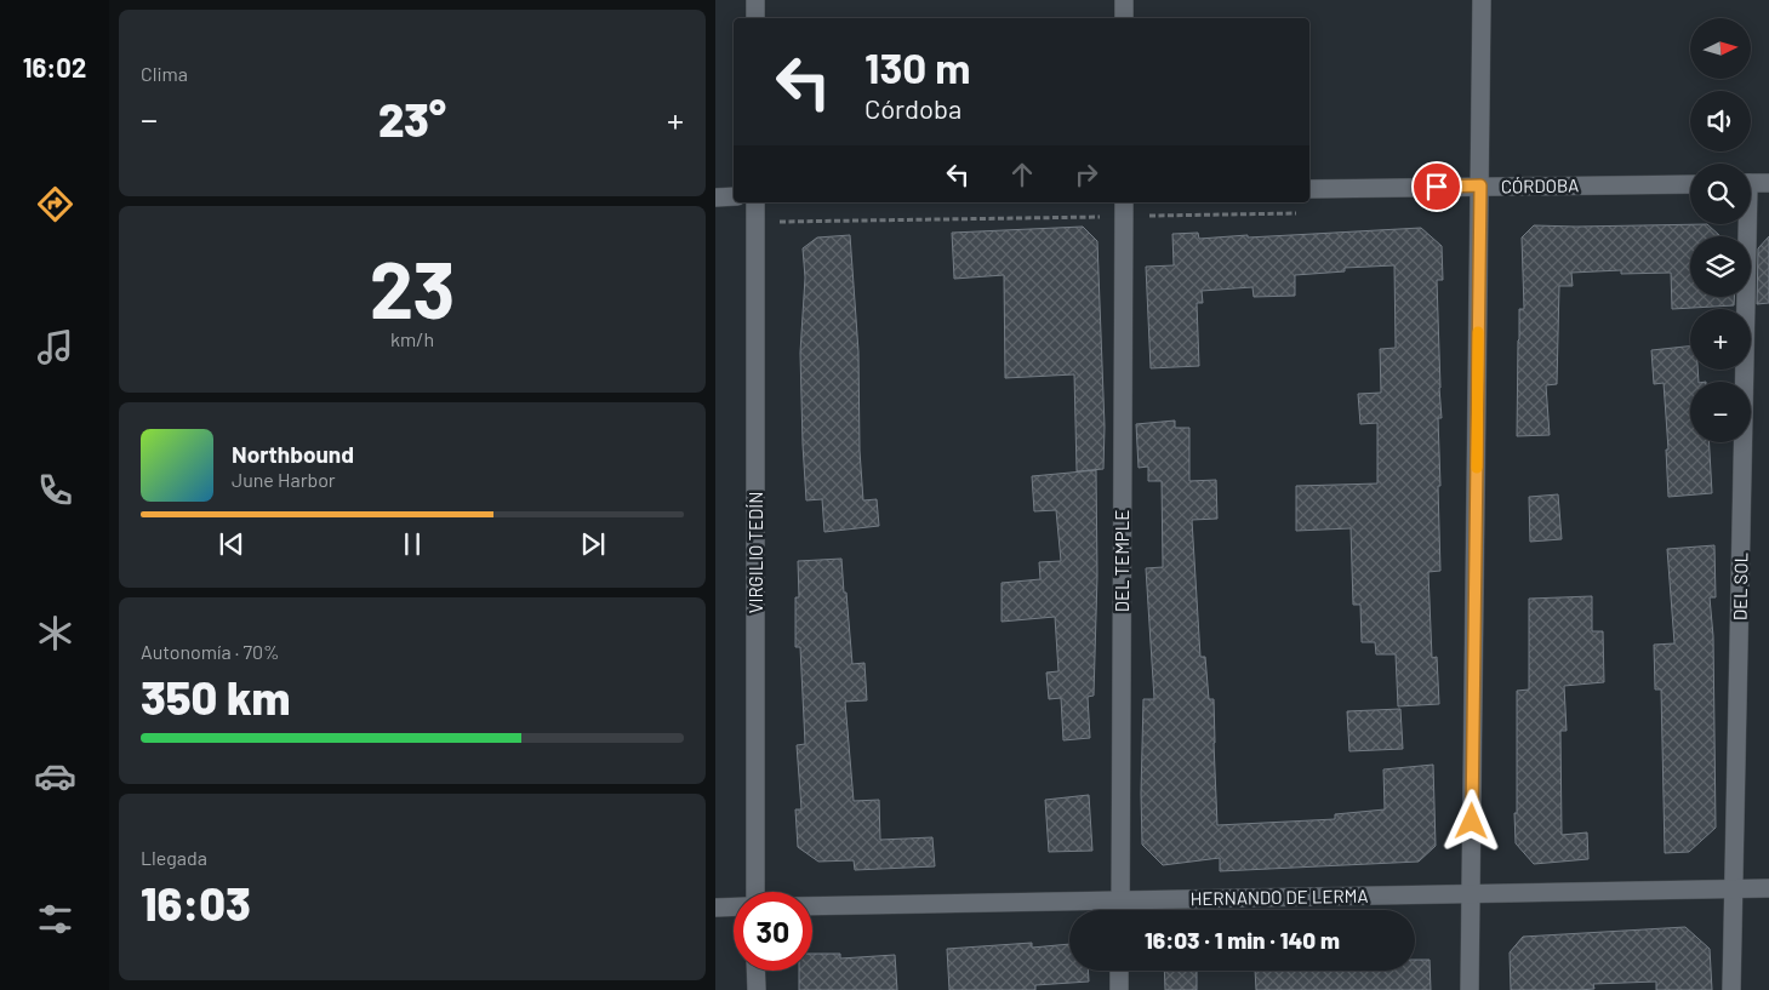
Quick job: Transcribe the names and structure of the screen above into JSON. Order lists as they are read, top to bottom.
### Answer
{
  "streets": {
    "street": [
      "CÓRDOBA",
      "VIRGILIO TEDÍN",
      "DEL TEMPLE",
      "DEL SOL",
      "HERNANDO DE LERMA"
    ]
  },
  "crossings": [
    ["DEL TEMPLE", "HERNANDO DE LERMA"],
    ["DEL SOL", "HERNANDO DE LERMA"]
  ],
  "north": "right",
  "page": {
    "tabs": "16:02",
    "tile": [
      "Clima",
      ["23", "km/h"],
      ["Autonomía · 70%", "350 km"],
      ["Llegada", "16:03"]
    ],
    "map_buttons": ["+", "−"],
    "turn": ["130 m", "Córdoba"],
    "heat": ["−", "23°", "+"],
    "song": ["Northbound", "June Harbor"],
    "limit": "30",
    "trip": "16:03 · 1 min · 140 m"
  }
}
